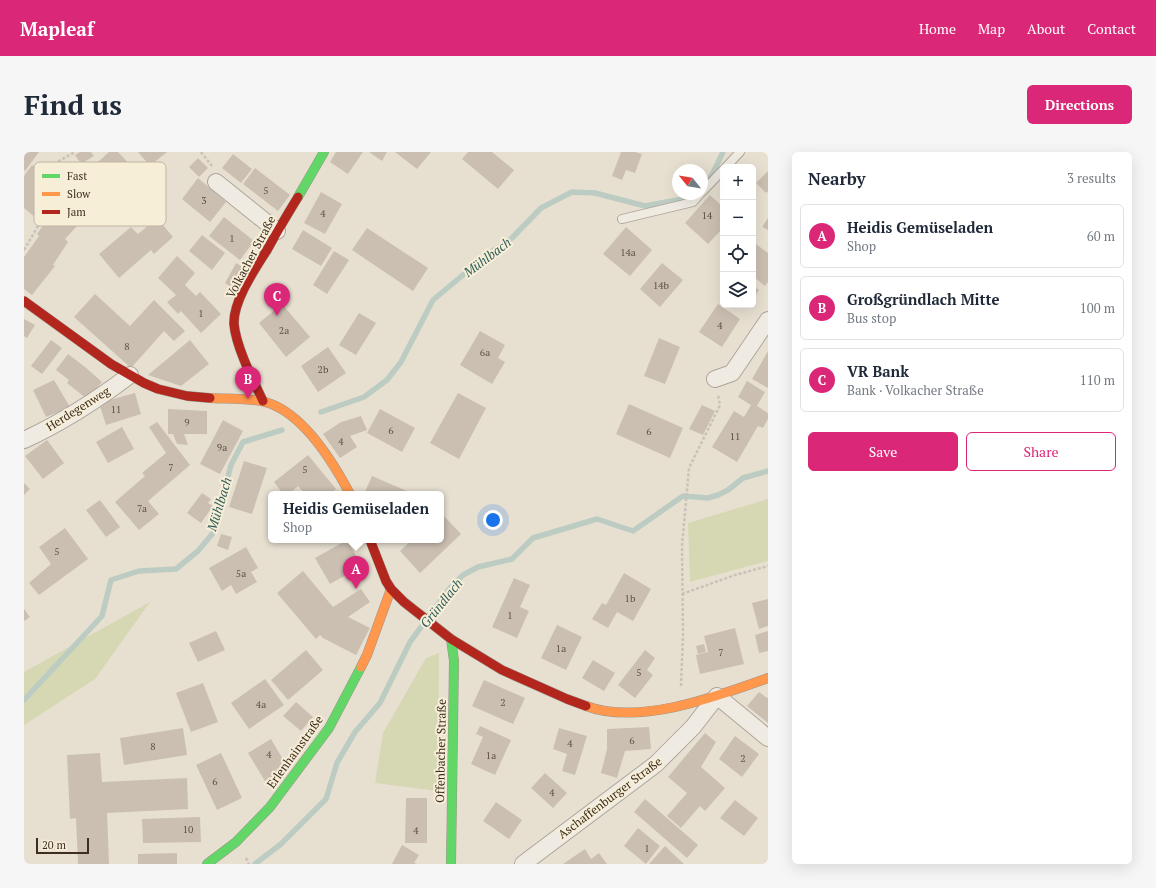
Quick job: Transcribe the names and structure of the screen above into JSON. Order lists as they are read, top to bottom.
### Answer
{
  "streets": {
    "street": [
      "Volkacher Straße",
      "Herdegenweg",
      "Offenbacher Straße",
      "Erlenhainstraße",
      "Aschaffenburger Straße"
    ]
  },
  "water": ["Mühlbach", "Gründlach"],
  "house_numbers": [
    "5",
    "3",
    "4",
    "14",
    "1",
    "14a",
    "14b",
    "1",
    "4",
    "2a",
    "8",
    "6a",
    "2b",
    "11",
    "9",
    "6",
    "6",
    "11",
    "4",
    "9a",
    "7",
    "5",
    "7a",
    "5",
    "5a",
    "1b",
    "1",
    "1a",
    "7",
    "5",
    "2",
    "4a",
    "6",
    "4",
    "8",
    "4",
    "1a",
    "2",
    "6",
    "4",
    "10",
    "4",
    "1"
  ],
  "legend": ["Fast", "Slow", "Jam"],
  "scale_bar": "20 m",
  "north": "top left",
  "page": {
    "header": "Mapleaf",
    "nav": [
      "Home",
      "Map",
      "About",
      "Contact"
    ],
    "buttons": [
      "Directions",
      ["Save", "Share"]
    ],
    "title": "Find us",
    "heading": ["Nearby", "3 results"],
    "map_buttons": ["+", "−"],
    "list": [
      {
        "mark": "A",
        "name": "Heidis Gemüseladen",
        "note": "Shop",
        "value": "60 m"
      },
      {
        "mark": "B",
        "name": "Großgründlach Mitte",
        "note": "Bus stop",
        "value": "100 m"
      },
      {
        "mark": "C",
        "name": "VR Bank",
        "note": "Bank · Volkacher Straße",
        "value": "110 m"
      }
    ],
    "pins": ["C", "B", "A"],
    "popup": ["Heidis Gemüseladen", "Shop"],
    "scale": "20 m"
  }
}
